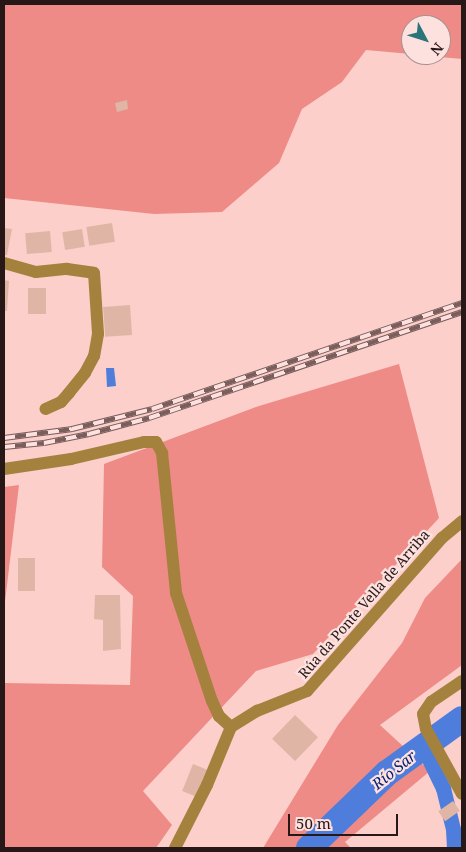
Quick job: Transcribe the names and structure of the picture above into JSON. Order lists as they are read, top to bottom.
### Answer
{
  "streets": {
    "street": ["Rúa da Ponte Vella de Arriba"]
  },
  "water": ["Río Sar"],
  "scale_bar": "50 m",
  "north": "bottom right"
}
